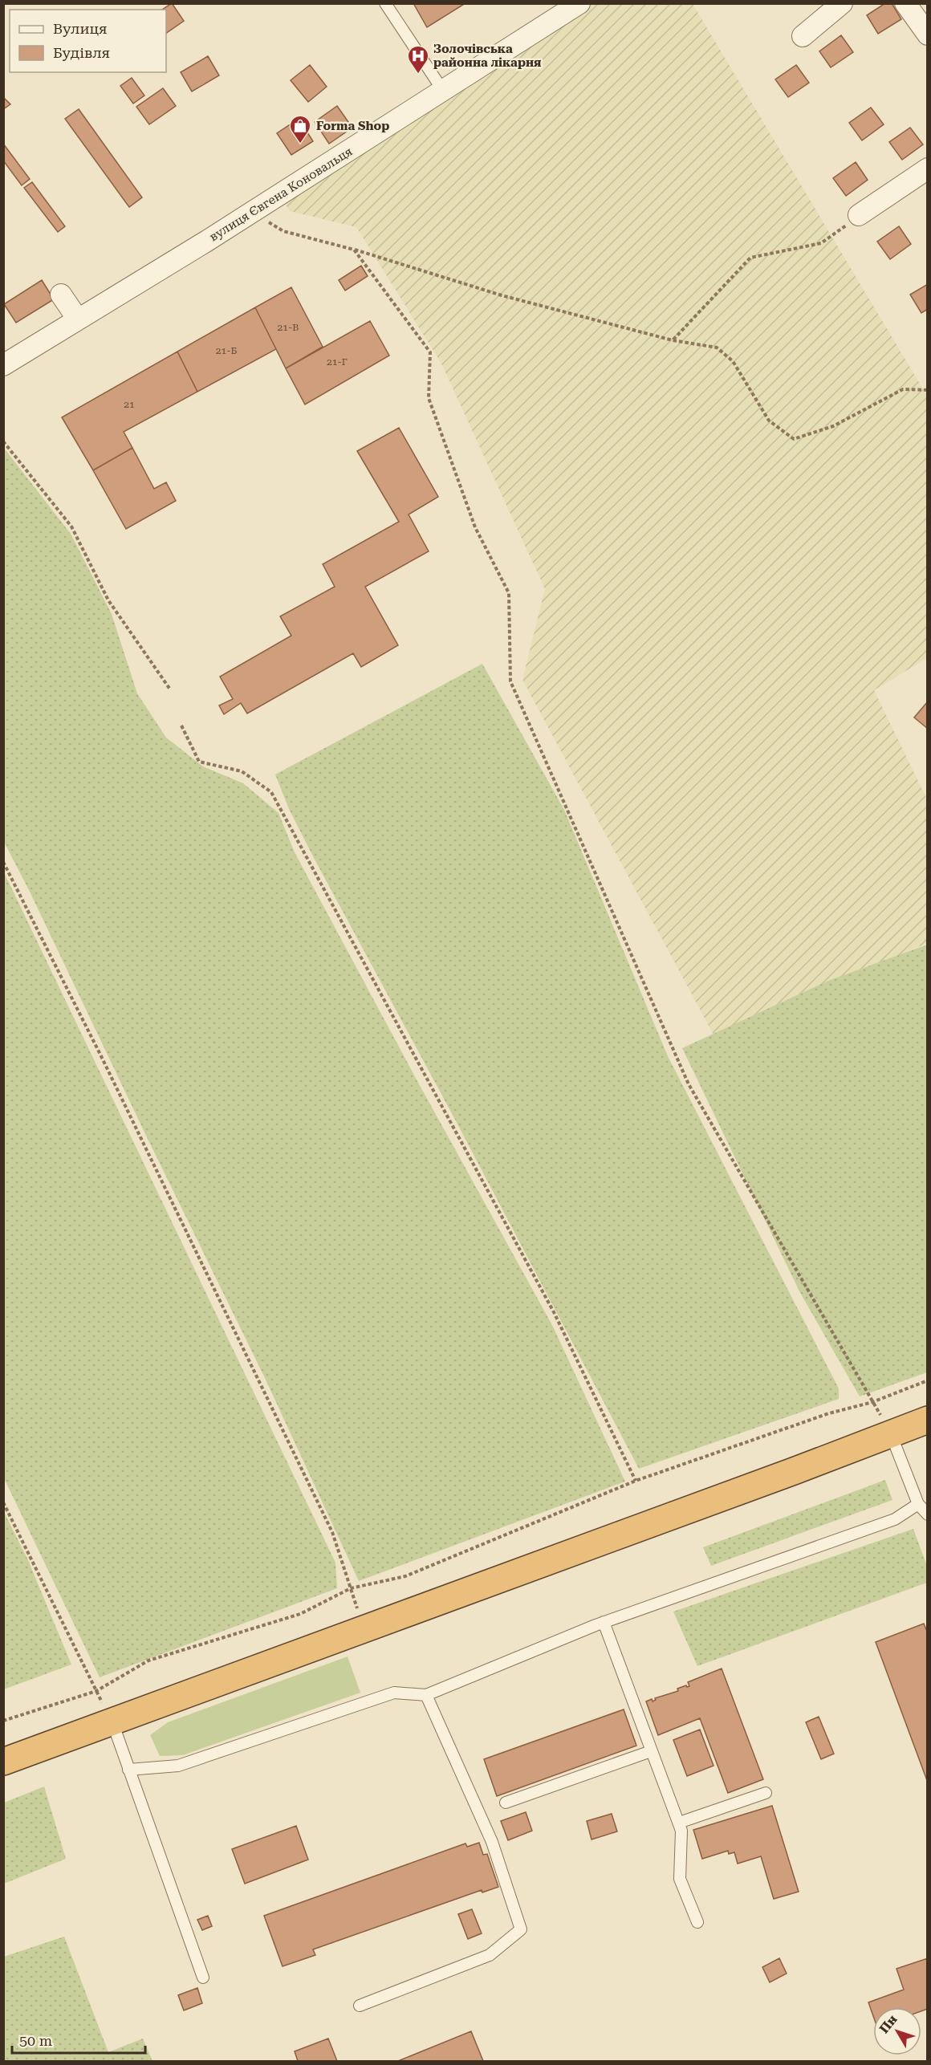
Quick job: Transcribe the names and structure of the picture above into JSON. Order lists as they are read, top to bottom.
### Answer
{
  "streets": {
    "street": ["вулиця Євгена Коновальця"]
  },
  "places": {
    "hospital": ["Золочівська районна лікарня"],
    "shop": ["Forma Shop"]
  },
  "house_numbers": [
    "21-В",
    "21-Б",
    "21-Г",
    "21"
  ],
  "legend": ["Вулиця", "Будівля"],
  "scale_bar": "50 m",
  "north": "top left"
}
